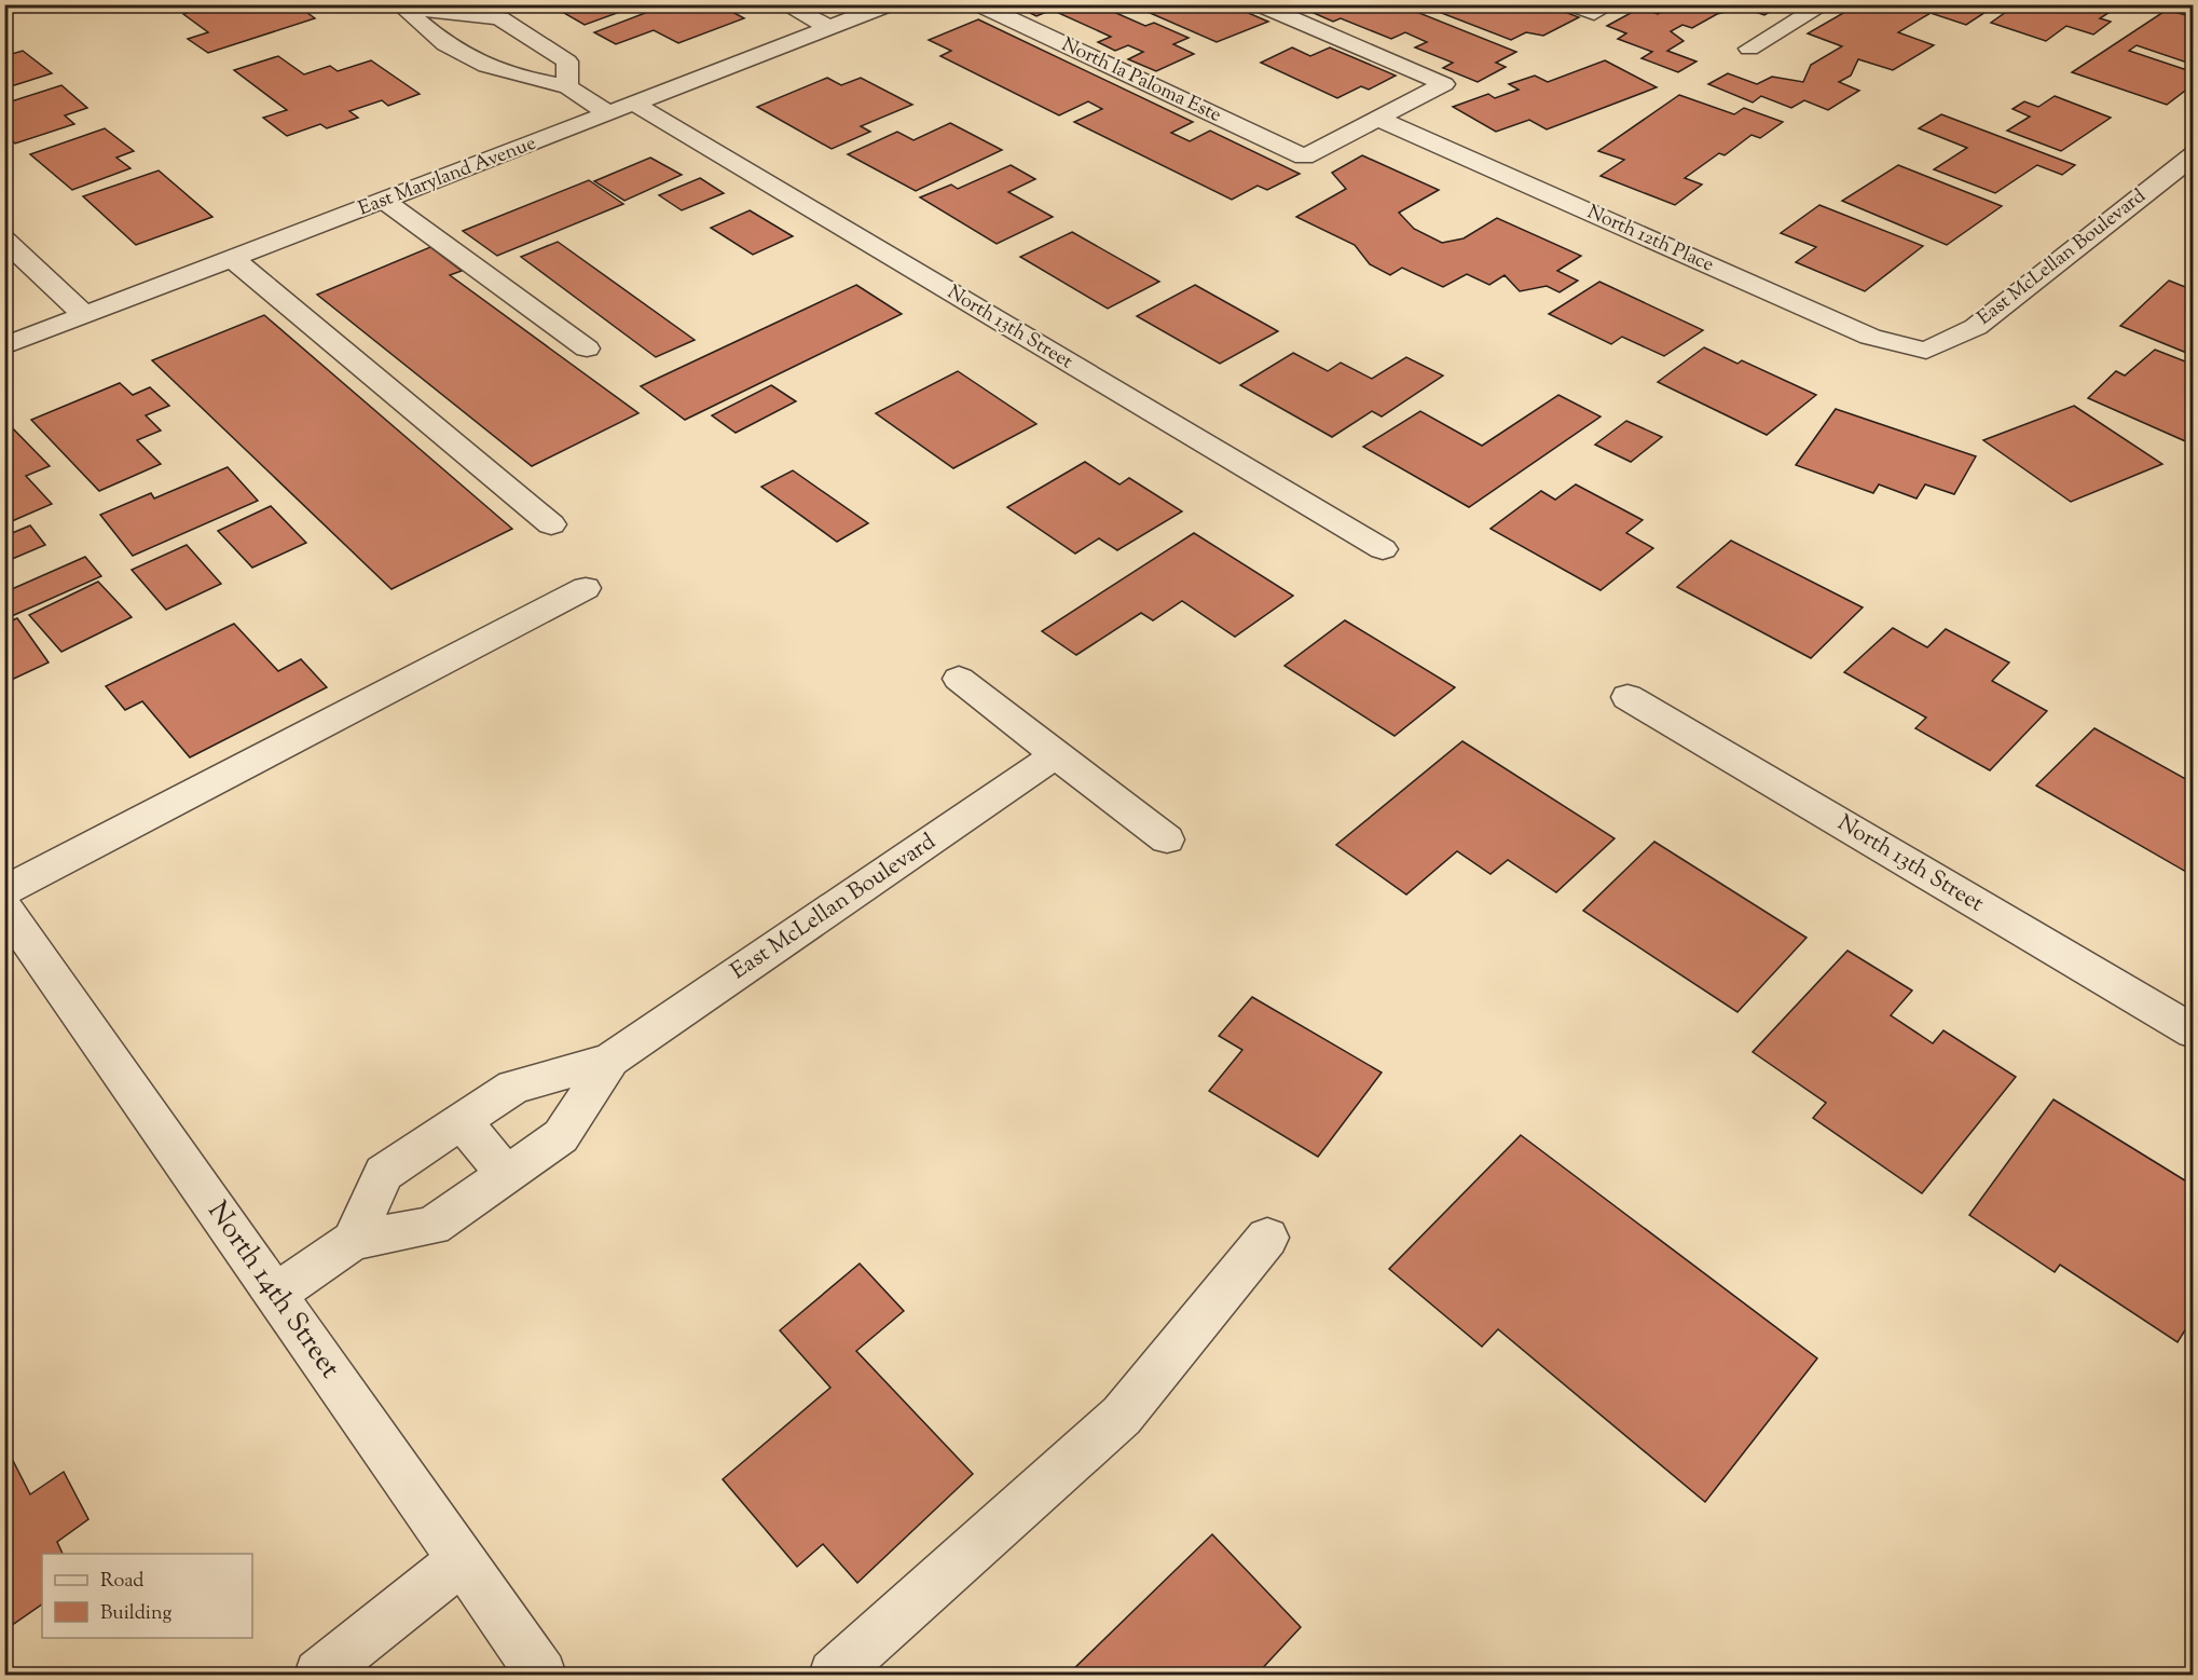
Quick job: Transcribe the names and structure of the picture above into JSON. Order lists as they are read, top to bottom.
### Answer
{
  "streets": {
    "street": [
      "North la Paloma Este",
      "East Maryland Avenue",
      "North 12th Place",
      "East McLellan Boulevard",
      "North 13th Street",
      "North 14th Street"
    ]
  },
  "crossings": [
    ["North la Paloma Este", "North 12th Place"],
    ["East Maryland Avenue", "North 13th Street"],
    ["North 12th Place", "East McLellan Boulevard"],
    ["East McLellan Boulevard", "North 14th Street"]
  ],
  "legend": ["Road", "Building"]
}
